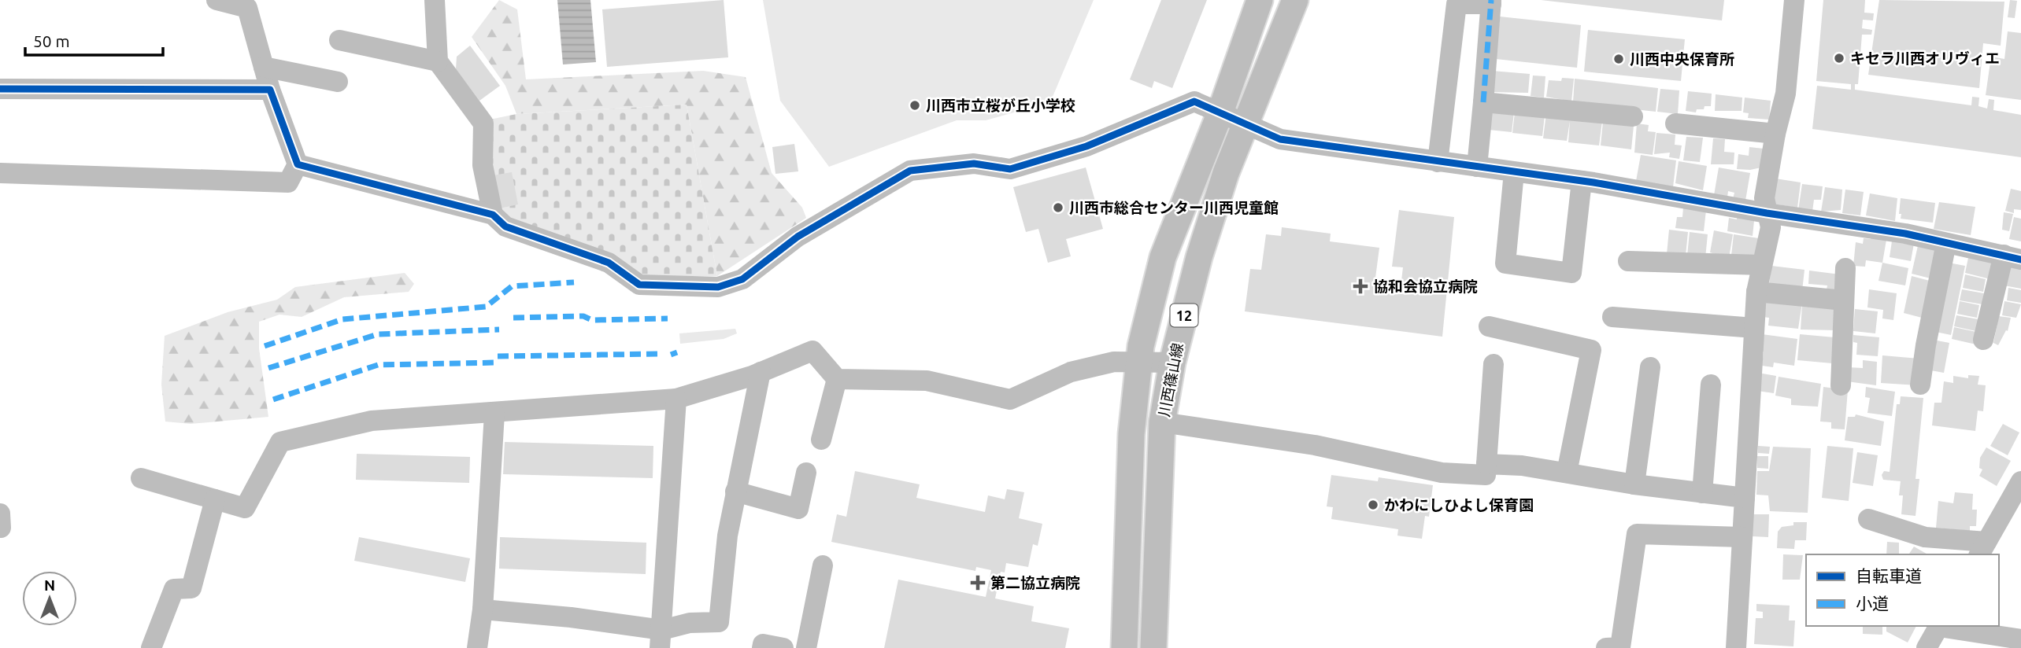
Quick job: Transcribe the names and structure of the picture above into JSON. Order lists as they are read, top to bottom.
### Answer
{
  "streets": {
    "main road": ["12", "川西篠山線"]
  },
  "places": {
    "other": [
      "キセラ川西オリヴィエ",
      "川西中央保育所",
      "川西市立桜が丘小学校",
      "川西市総合センター川西児童館",
      "かわにしひよし保育園"
    ],
    "health": ["協和会協立病院", "第二協立病院"]
  },
  "legend": ["自転車道", "小道"],
  "scale_bar": "50 m",
  "north": "top"
}
